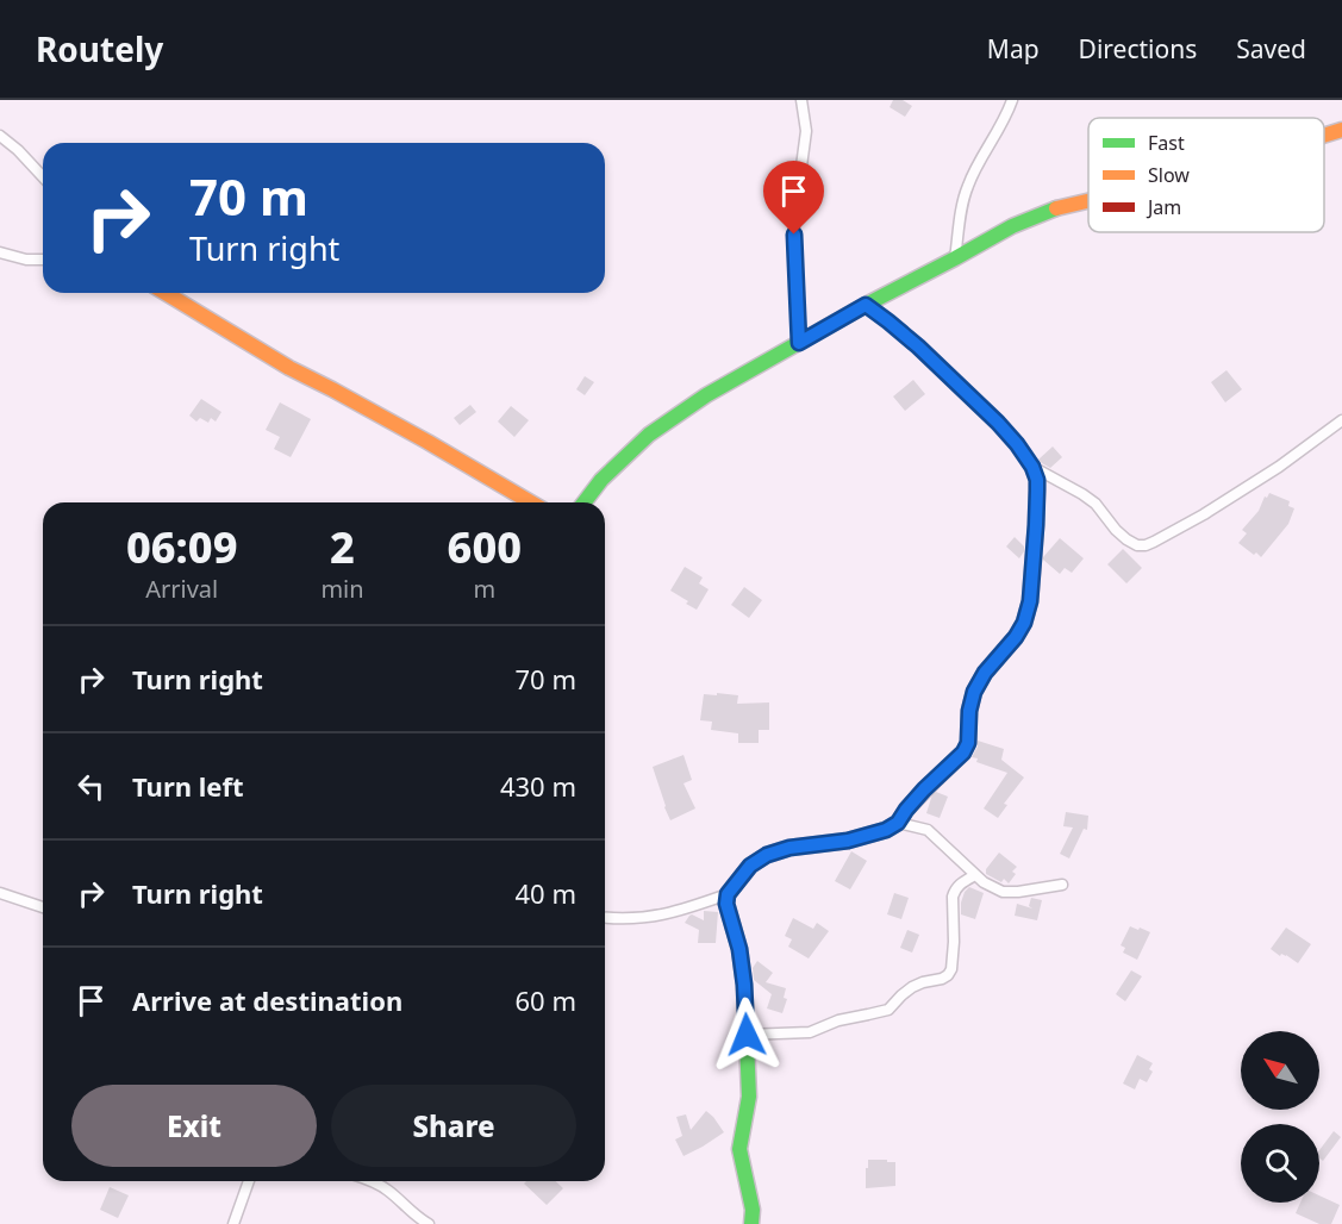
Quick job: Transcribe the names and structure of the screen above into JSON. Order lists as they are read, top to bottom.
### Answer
{
  "legend": ["Fast", "Slow", "Jam"],
  "north": "top left",
  "page": {
    "header": "Routely",
    "nav": ["Map", "Directions", "Saved"],
    "turn": ["70 m", "Turn right"],
    "eta": [
      "06:09",
      "Arrival",
      "2",
      "min",
      "600",
      "m"
    ],
    "list": [
      {
        "name": "Turn right",
        "value": "70 m"
      },
      {
        "name": "Turn left",
        "value": "430 m"
      },
      {
        "name": "Turn right",
        "value": "40 m"
      },
      {
        "name": "Arrive at destination",
        "value": "60 m"
      }
    ],
    "buttons": ["Exit", "Share"]
  }
}
